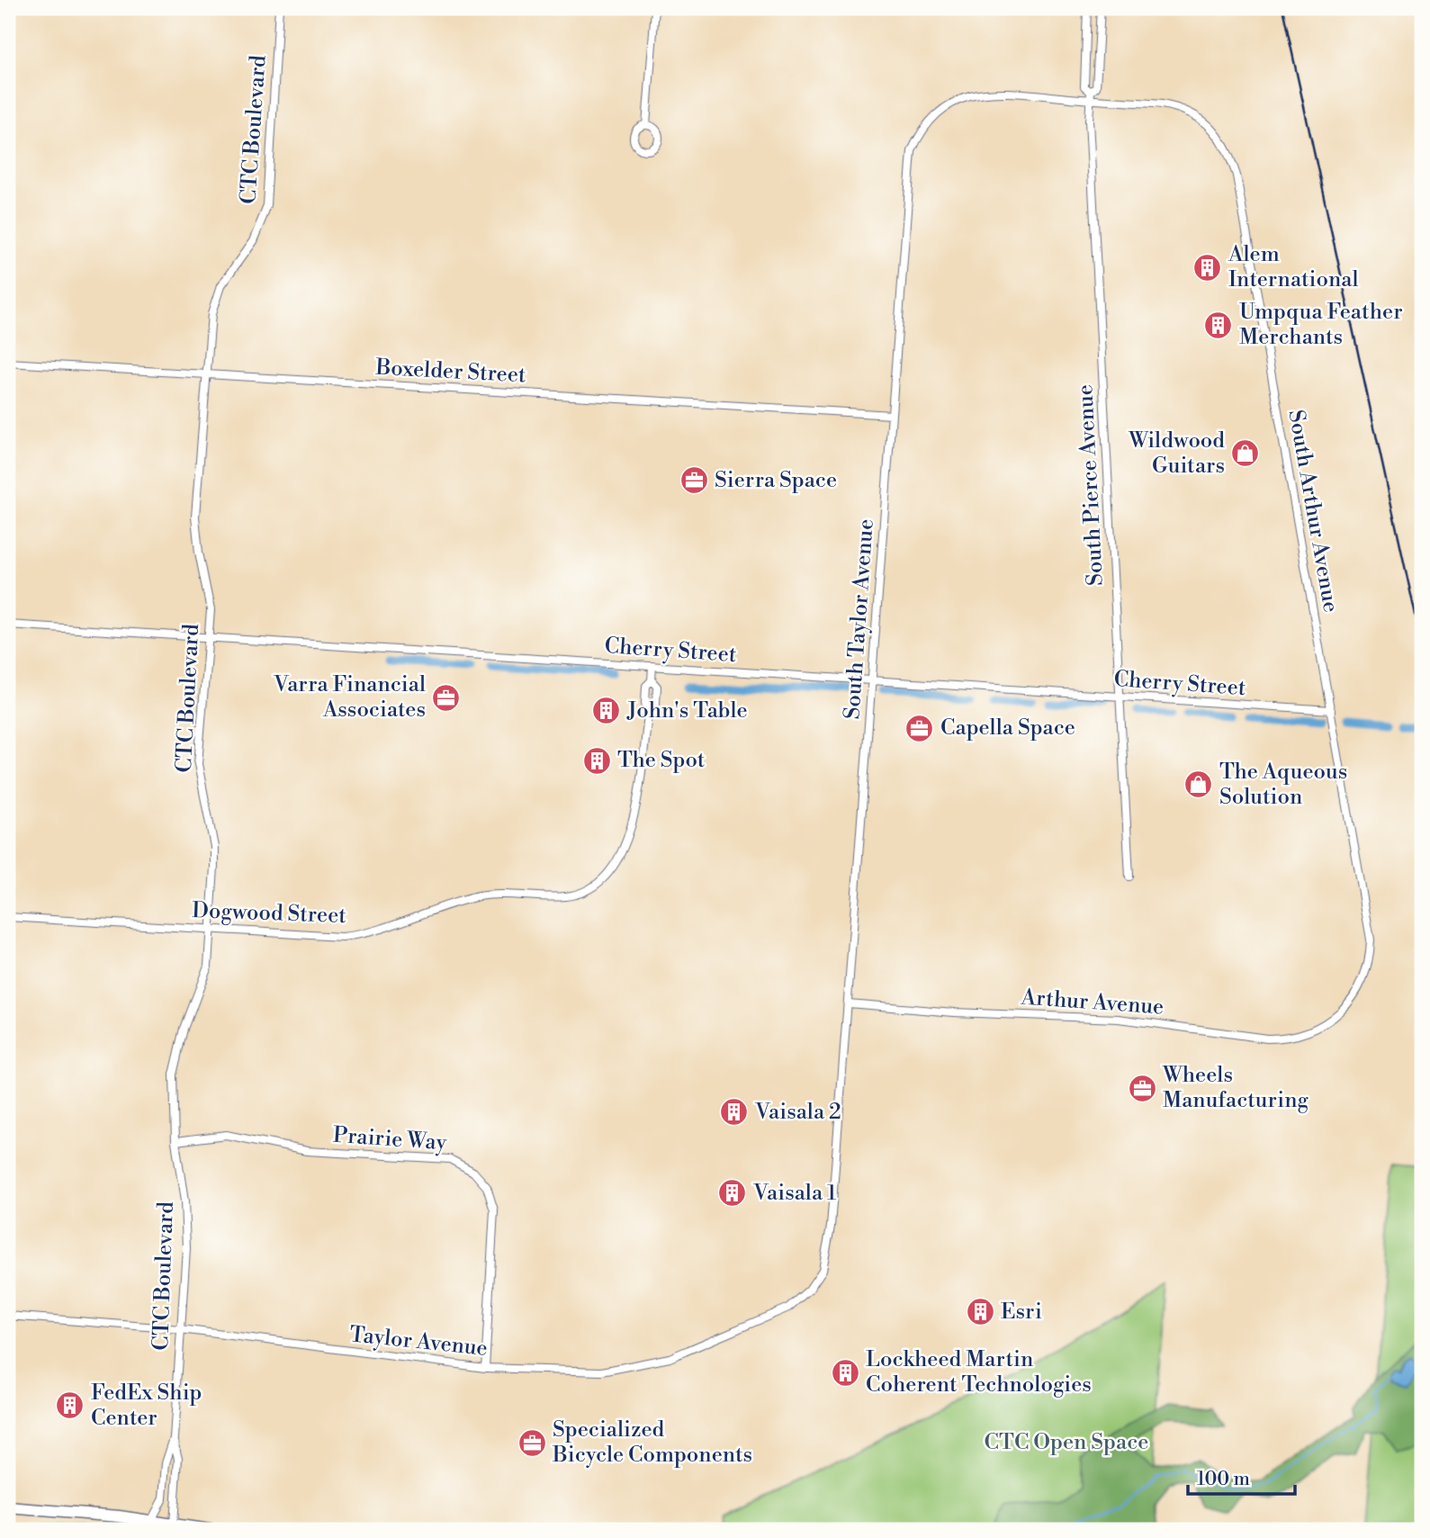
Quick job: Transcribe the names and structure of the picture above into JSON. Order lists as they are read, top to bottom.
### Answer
{
  "streets": {
    "street": [
      "CTC Boulevard",
      "Boxelder Street",
      "South Pierce Avenue",
      "South Arthur Avenue",
      "South Taylor Avenue",
      "Cherry Street",
      "Dogwood Street",
      "Arthur Avenue",
      "Prairie Way",
      "Taylor Avenue"
    ]
  },
  "crossings": [
    ["CTC Boulevard", "Boxelder Street"],
    ["CTC Boulevard", "Cherry Street"],
    ["CTC Boulevard", "Dogwood Street"],
    ["CTC Boulevard", "Prairie Way"],
    ["CTC Boulevard", "Taylor Avenue"],
    ["Boxelder Street", "South Taylor Avenue"],
    ["South Pierce Avenue", "South Arthur Avenue"],
    ["South Pierce Avenue", "South Taylor Avenue"],
    ["South Pierce Avenue", "Cherry Street"],
    ["South Arthur Avenue", "South Taylor Avenue"],
    ["South Arthur Avenue", "Cherry Street"],
    ["South Arthur Avenue", "Arthur Avenue"],
    ["South Taylor Avenue", "Cherry Street"],
    ["South Taylor Avenue", "Arthur Avenue"],
    ["South Taylor Avenue", "Taylor Avenue"],
    ["Cherry Street", "Dogwood Street"],
    ["Prairie Way", "Taylor Avenue"]
  ],
  "parks": ["CTC Open Space"],
  "places": {
    "building": [
      "Alem International",
      "Umpqua Feather Merchants",
      "John's Table",
      "The Spot",
      "Vaisala 2",
      "Vaisala 1",
      "Esri",
      "Lockheed Martin Coherent Technologies",
      "FedEx Ship Center"
    ],
    "shop": ["Wildwood Guitars", "The Aqueous Solution"],
    "office": [
      "Sierra Space",
      "Varra Financial Associates",
      "Capella Space",
      "Wheels Manufacturing",
      "Specialized Bicycle Components"
    ]
  },
  "scale_bar": "100 m"
}
